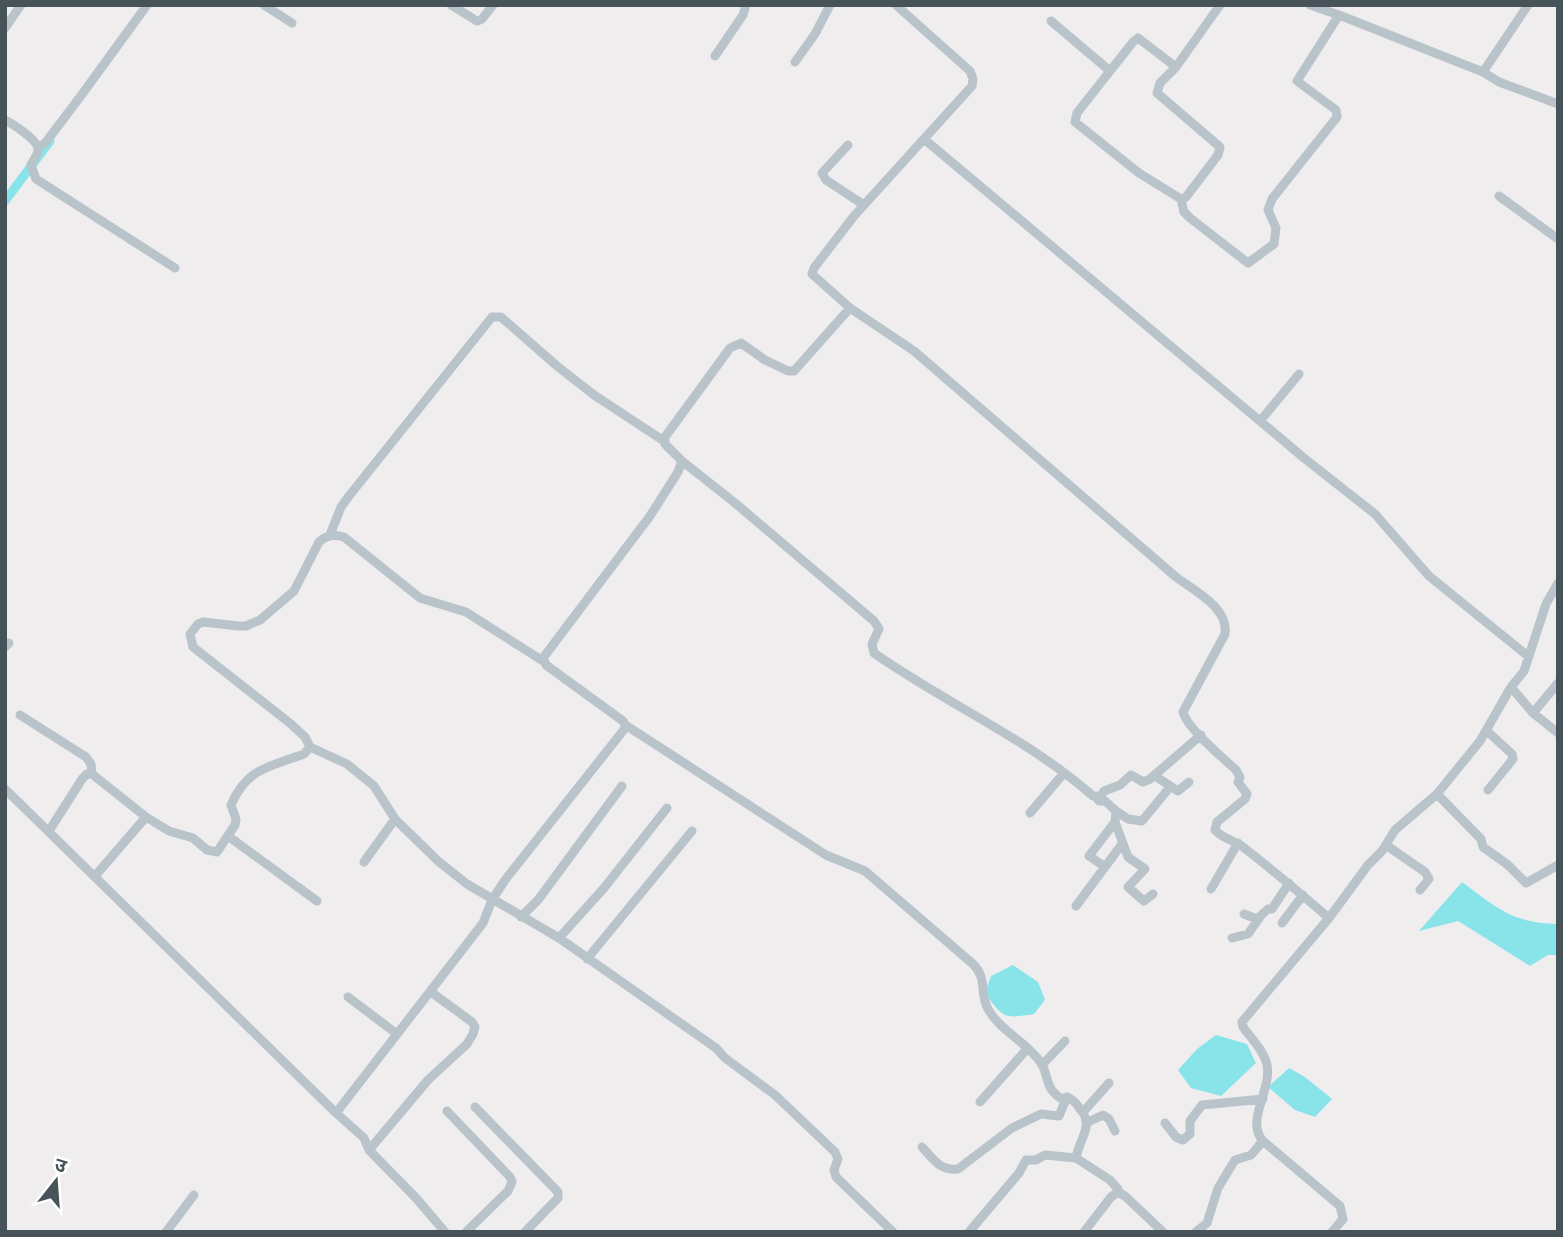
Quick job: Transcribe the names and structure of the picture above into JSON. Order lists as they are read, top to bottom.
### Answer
{
  "north": "top"
}
